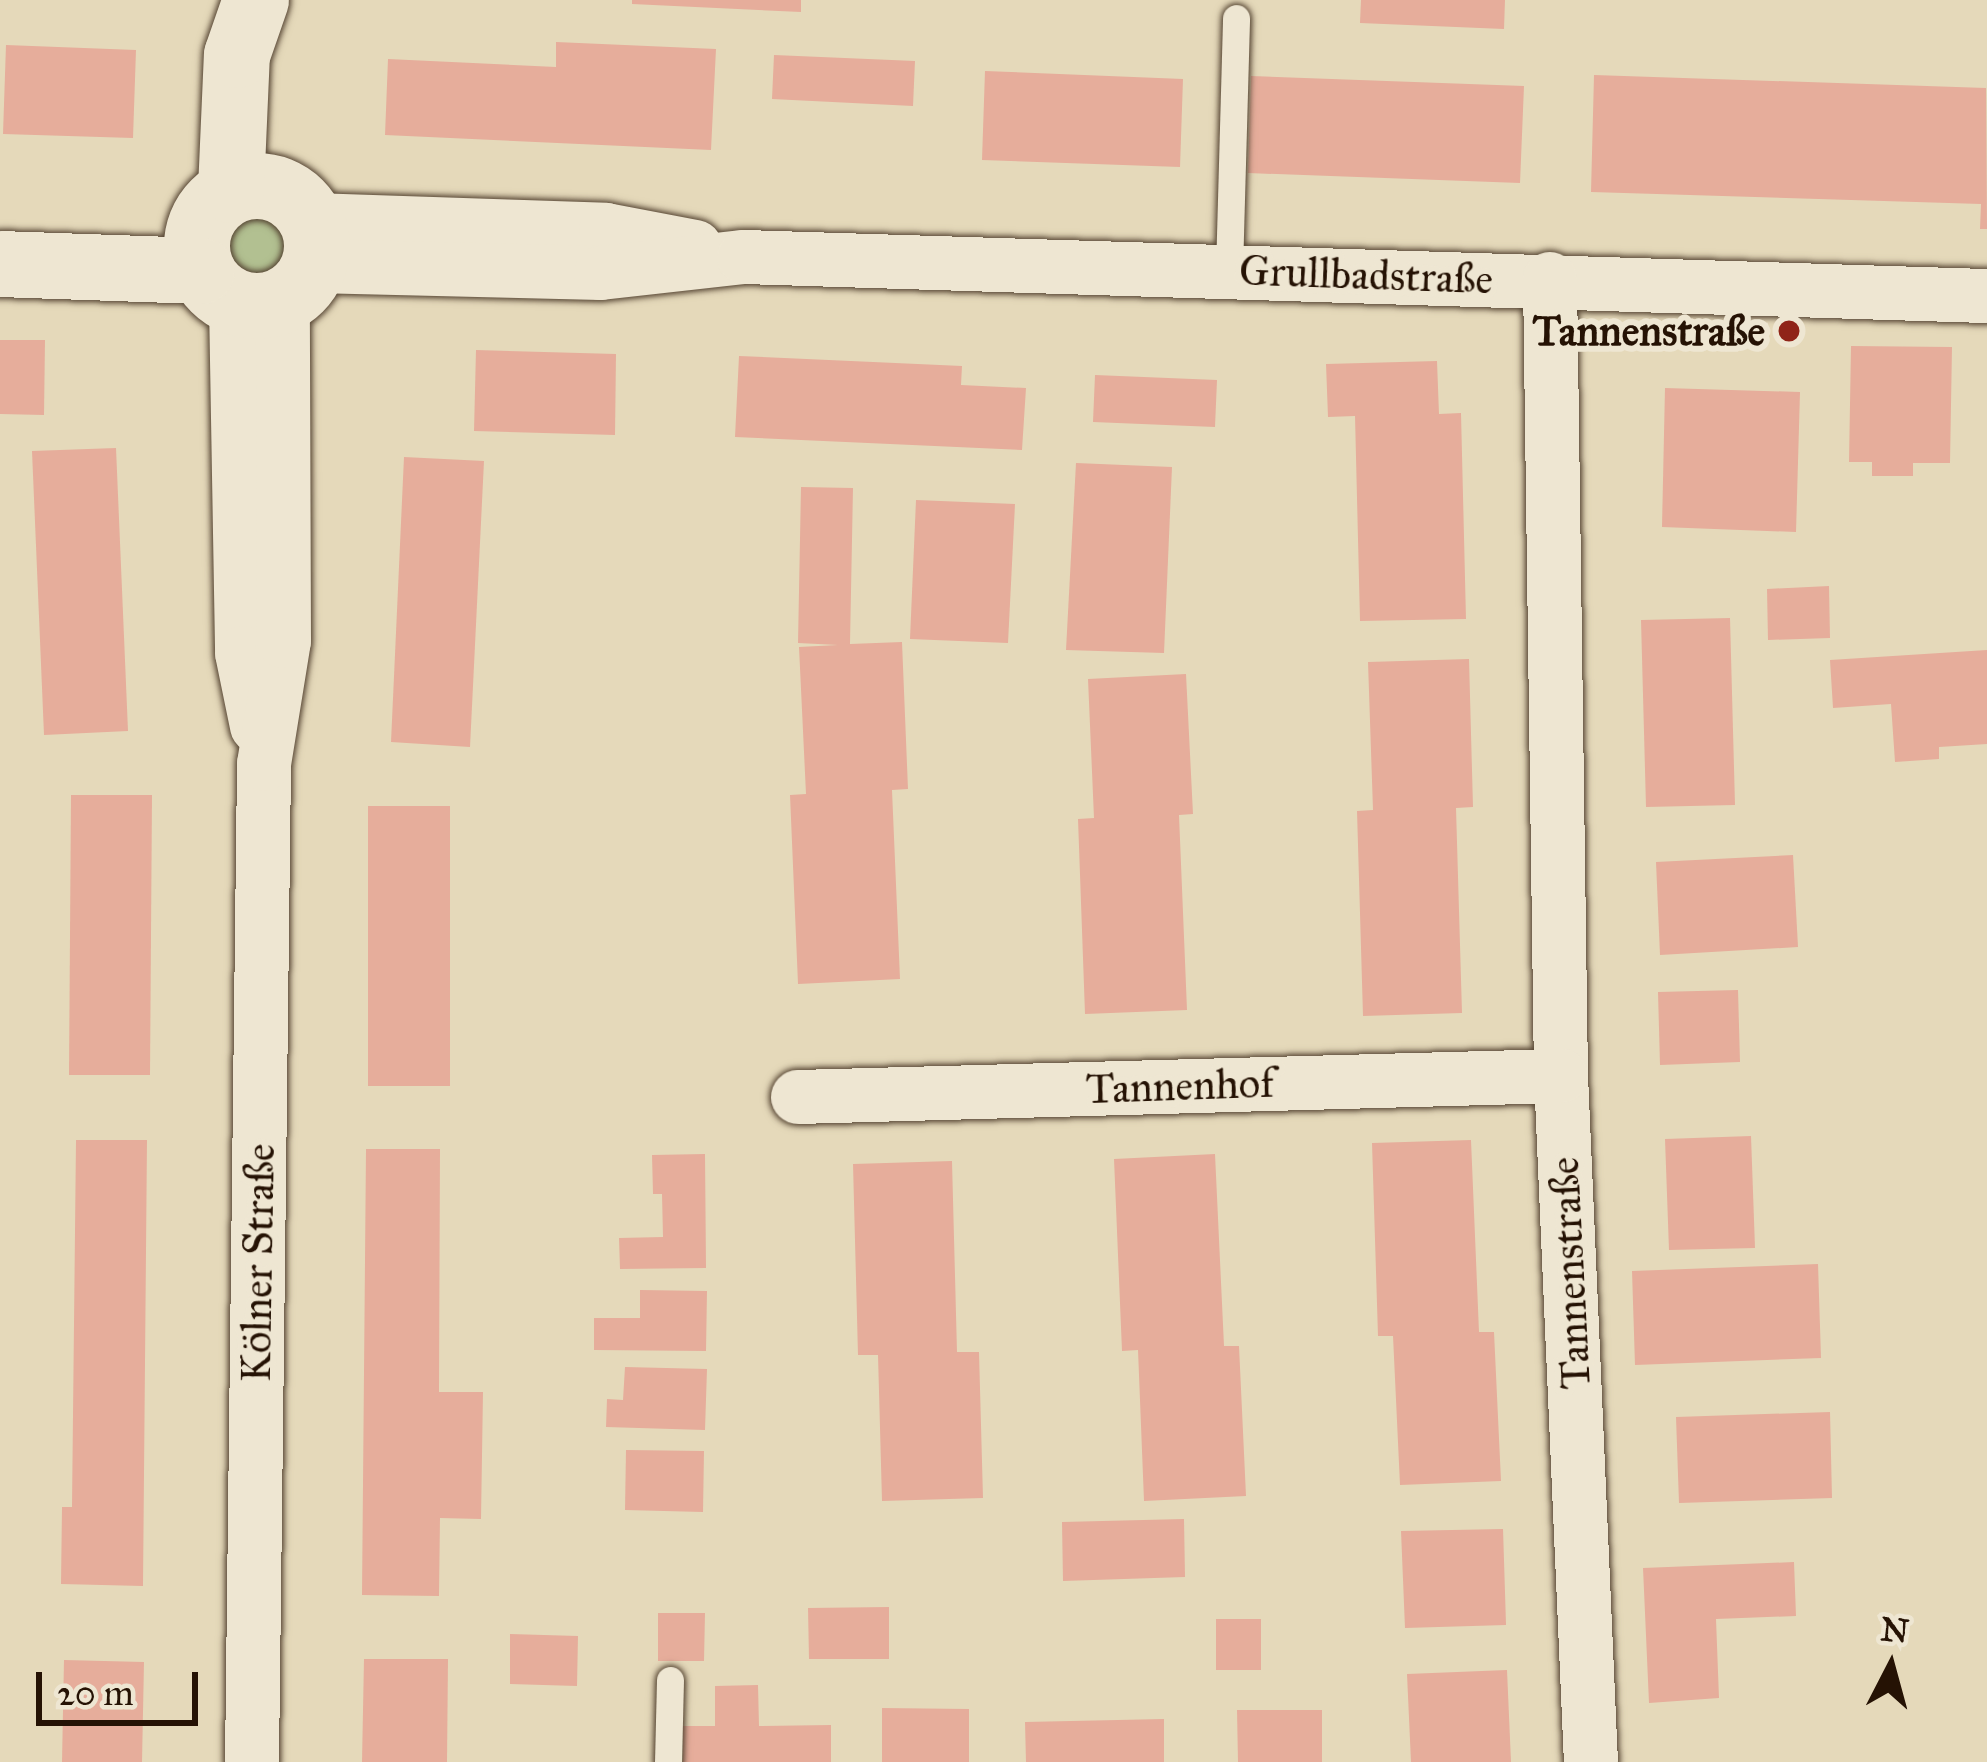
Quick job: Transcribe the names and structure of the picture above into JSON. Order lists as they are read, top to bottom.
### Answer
{
  "streets": {
    "street": [
      "Grullbadstraße",
      "Tannenhof",
      "Kölner Straße",
      "Tannenstraße"
    ]
  },
  "crossings": [
    ["Grullbadstraße", "Kölner Straße"],
    ["Grullbadstraße", "Tannenstraße"],
    ["Tannenhof", "Tannenstraße"]
  ],
  "places": ["Tannenstraße"],
  "scale_bar": "20 m",
  "north": "top"
}
